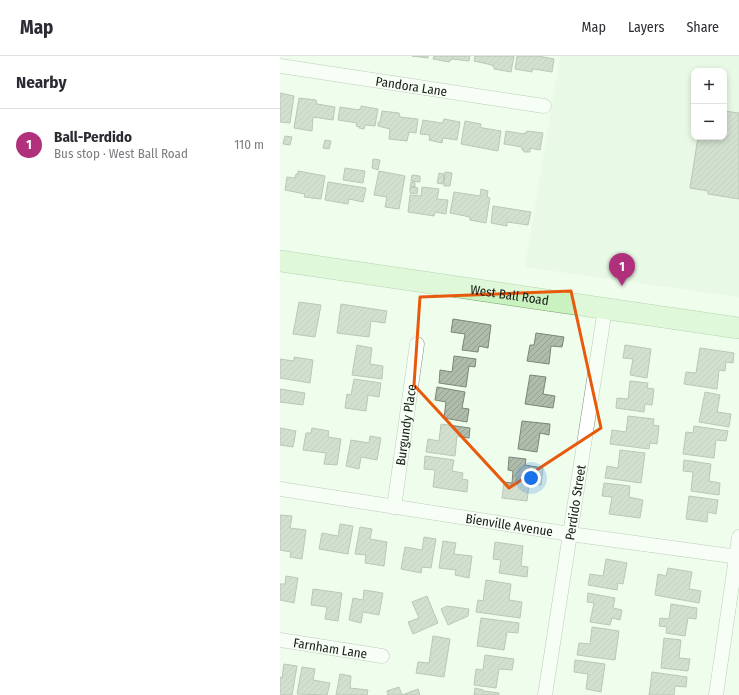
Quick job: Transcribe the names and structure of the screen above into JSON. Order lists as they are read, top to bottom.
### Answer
{
  "streets": {
    "main road": ["West Ball Road"],
    "street": [
      "Pandora Lane",
      "Burgundy Place",
      "Perdido Street",
      "Bienville Avenue",
      "Farnham Lane"
    ]
  },
  "crossings": [
    ["West Ball Road", "Perdido Street"],
    ["Burgundy Place", "Bienville Avenue"],
    ["Perdido Street", "Bienville Avenue"]
  ],
  "page": {
    "header": "Map",
    "nav": ["Map", "Layers", "Share"],
    "heading": "Nearby",
    "map_buttons": ["+", "−"],
    "list": [
      {
        "mark": "1",
        "name": "Ball-Perdido",
        "note": "Bus stop · West Ball Road",
        "value": "110 m"
      }
    ],
    "pins": "1"
  }
}
